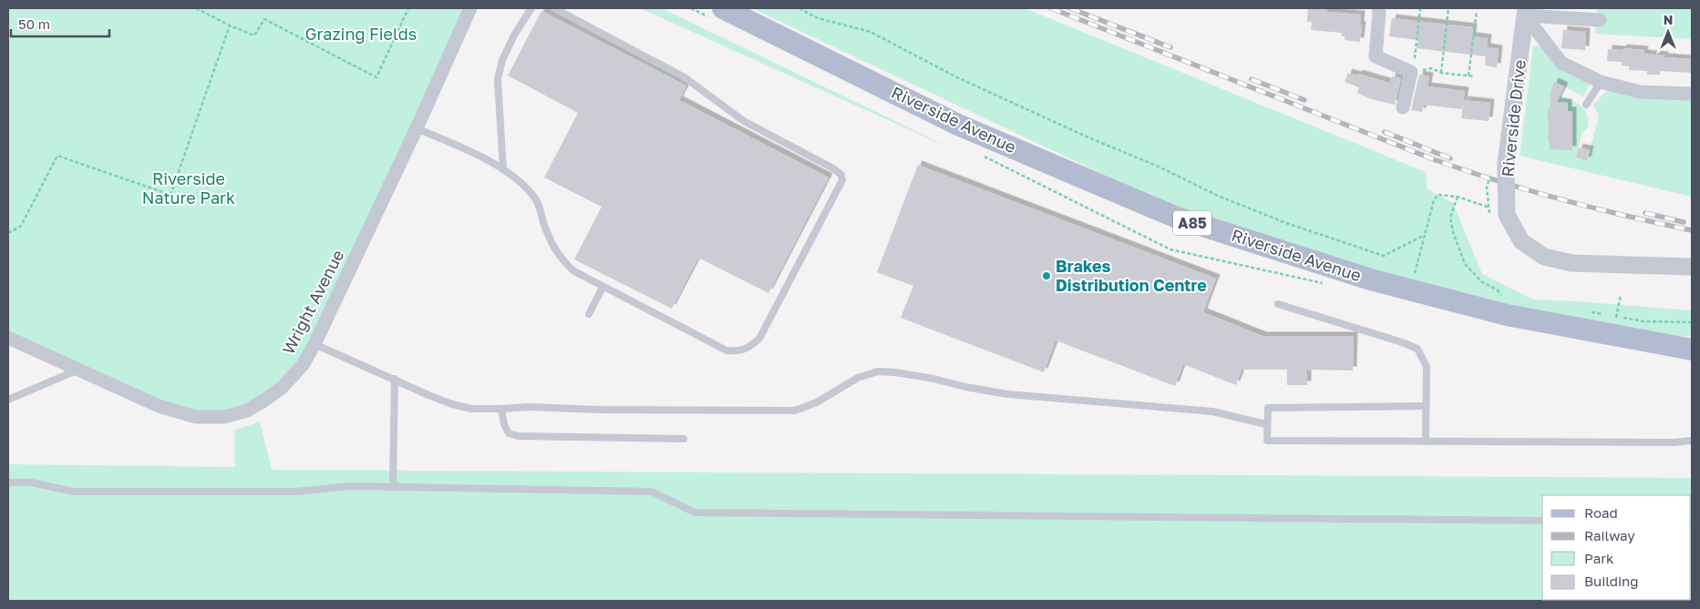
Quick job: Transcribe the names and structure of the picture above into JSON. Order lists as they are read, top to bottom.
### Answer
{
  "streets": {
    "main road": ["Riverside Avenue", "A85"],
    "street": ["Riverside Drive", "Wright Avenue"]
  },
  "parks": ["Grazing Fields", "Riverside Nature Park"],
  "places": ["Brakes Distribution Centre"],
  "legend": [
    "Road",
    "Railway",
    "Park",
    "Building"
  ],
  "scale_bar": "50 m",
  "north": "top"
}
